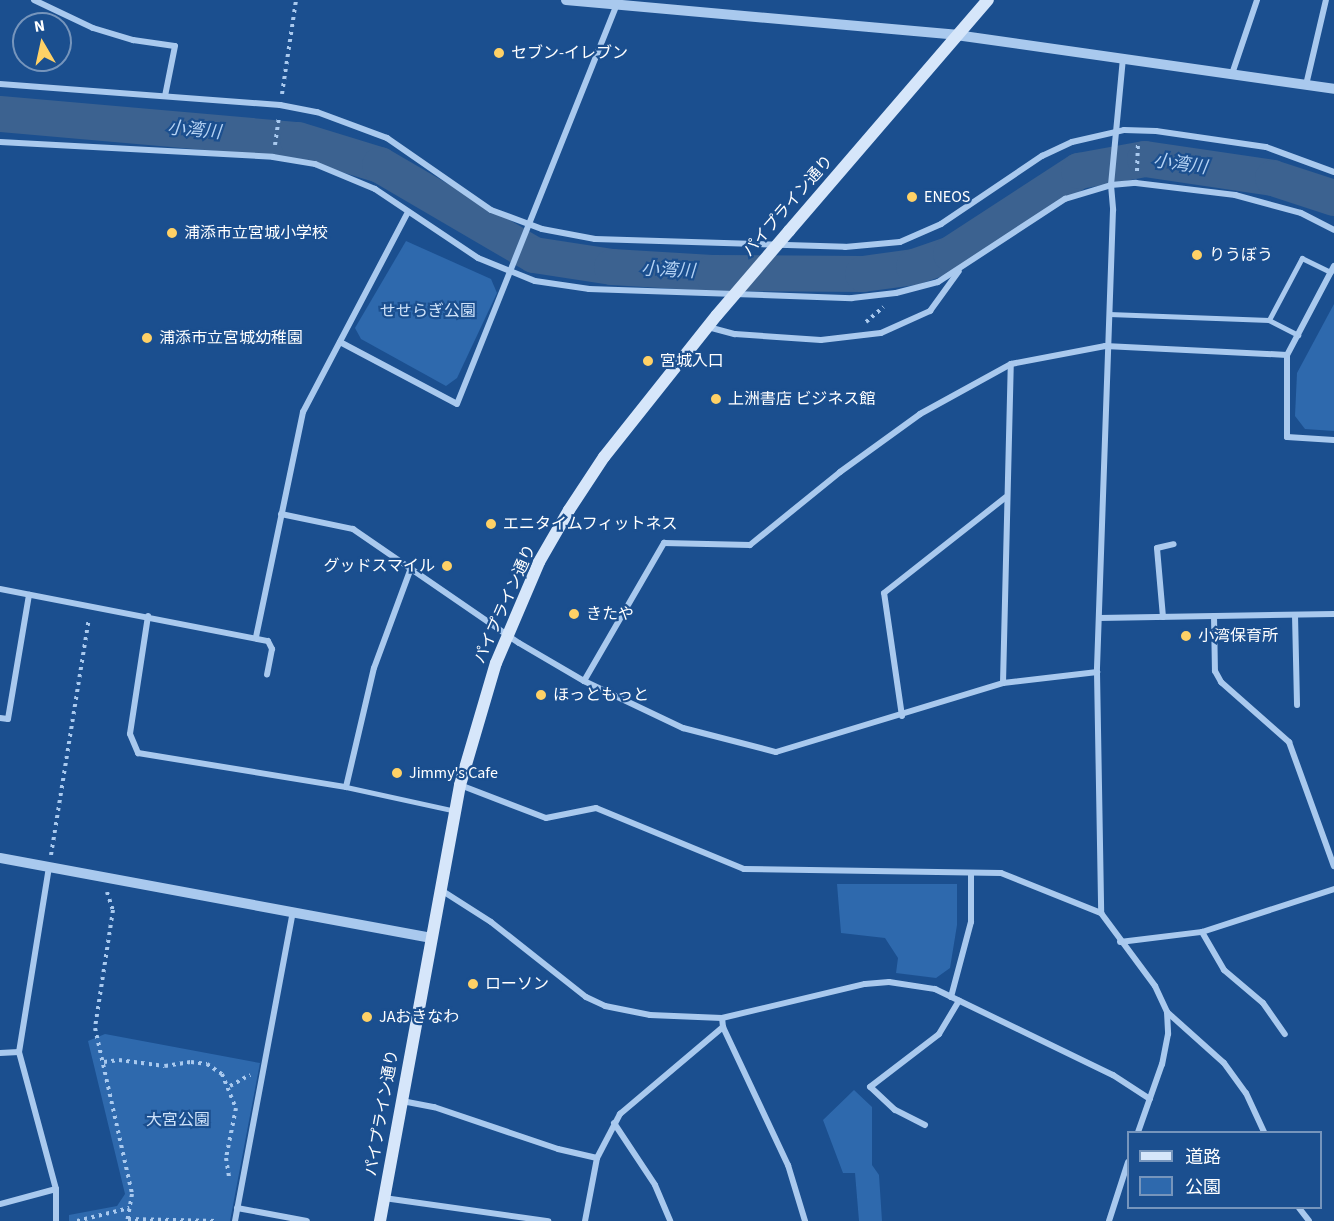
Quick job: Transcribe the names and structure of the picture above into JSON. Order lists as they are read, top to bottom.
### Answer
{
  "streets": {
    "main road": ["パイプライン通り"]
  },
  "water": ["小湾川"],
  "parks": ["せせらぎ公園", "大宮公園"],
  "places": [
    "セブン-イレブン",
    "ENEOS",
    "浦添市立宮城小学校",
    "りうぼう",
    "浦添市立宮城幼稚園",
    "宮城入口",
    "上洲書店 ビジネス館",
    "エニタイムフィットネス",
    "グッドスマイル",
    "きたや",
    "小湾保育所",
    "ほっともっと",
    "Jimmy's Cafe",
    "ローソン",
    "JAおきなわ"
  ],
  "legend": ["道路", "公園"],
  "north": "top"
}
